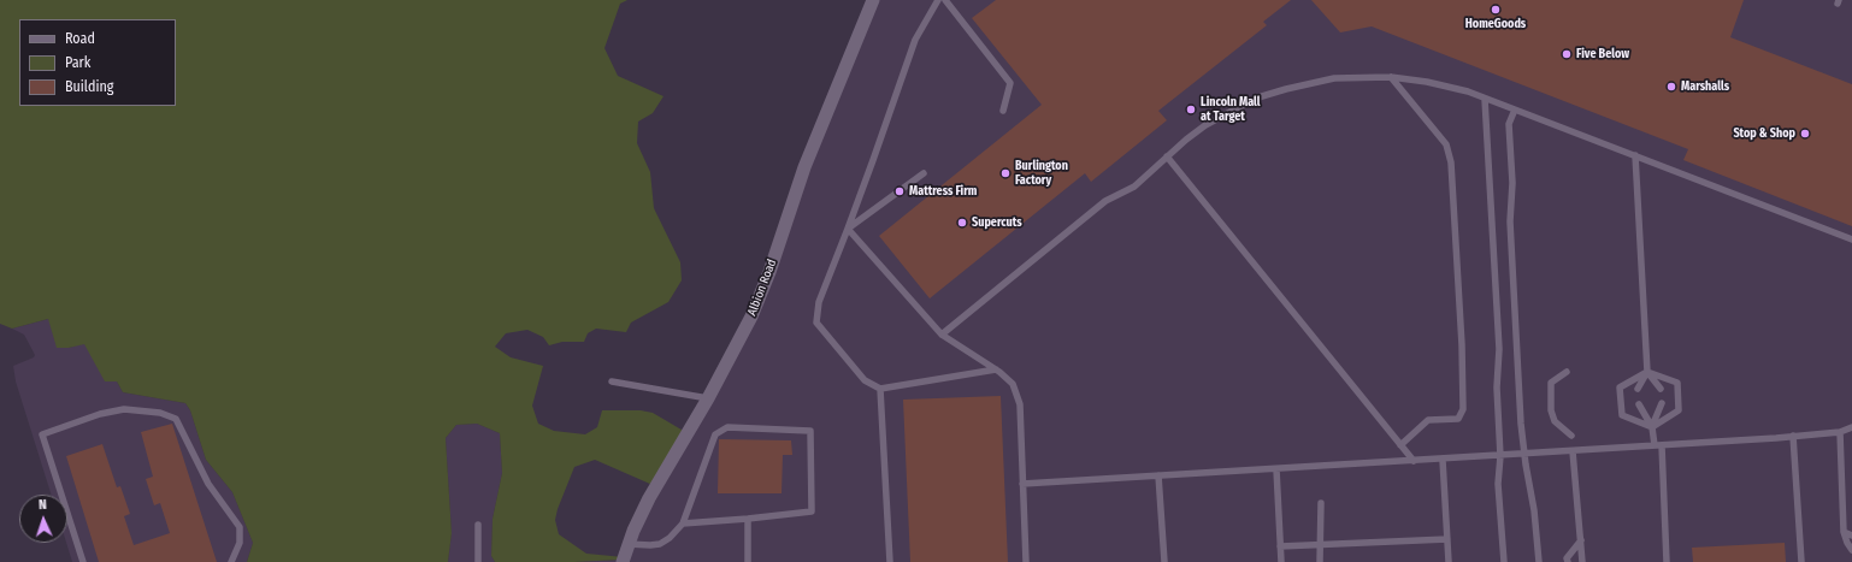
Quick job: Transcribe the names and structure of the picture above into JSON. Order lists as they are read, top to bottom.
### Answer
{
  "streets": {
    "street": ["Albion Road"]
  },
  "places": [
    "HomeGoods",
    "Five Below",
    "Marshalls",
    "Lincoln Mall at Target",
    "Stop & Shop",
    "Burlington Factory",
    "Mattress Firm",
    "Supercuts"
  ],
  "legend": ["Road", "Park", "Building"],
  "north": "top"
}
